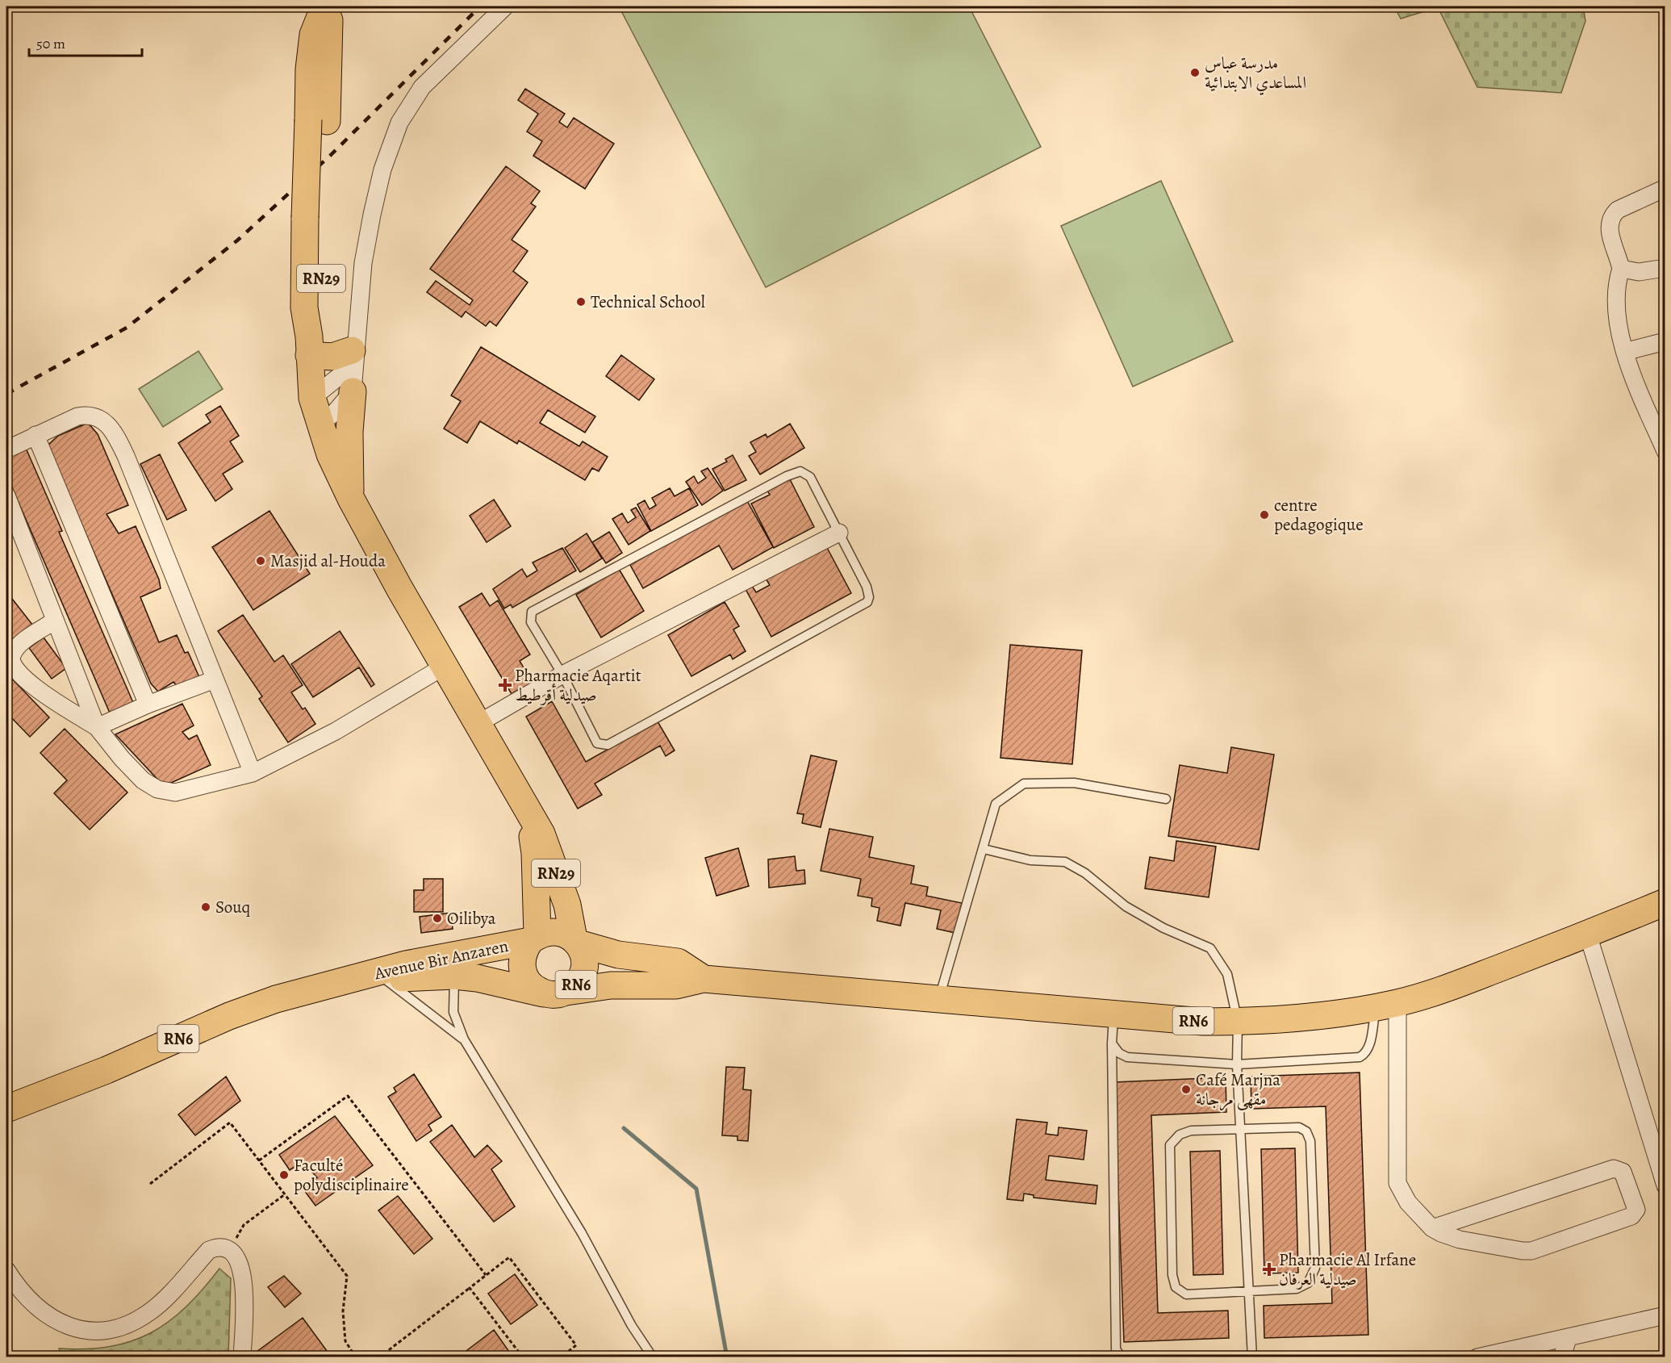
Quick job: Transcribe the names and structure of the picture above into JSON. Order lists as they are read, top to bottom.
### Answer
{
  "streets": {
    "main road": ["RN29", "Avenue Bir Anzaren", "RN6"]
  },
  "crossings": [
    ["RN29", "Avenue Bir Anzaren"],
    ["RN29", "RN6"],
    ["Avenue Bir Anzaren", "RN6"]
  ],
  "places": {
    "other": [
      "مدرسة عباس المساعدي الابتدائية",
      "Technical School",
      "centre pedagogique",
      "Masjid al-Houda",
      "Souq",
      "Oilibya",
      "Café Marjna مقهى مرجانة",
      "Faculté polydisciplinaire"
    ],
    "health": ["Pharmacie Aqartit صيدلية أقرطيط", "Pharmacie Al Irfane صيدلية العرفان"]
  },
  "scale_bar": "50 m"
}
